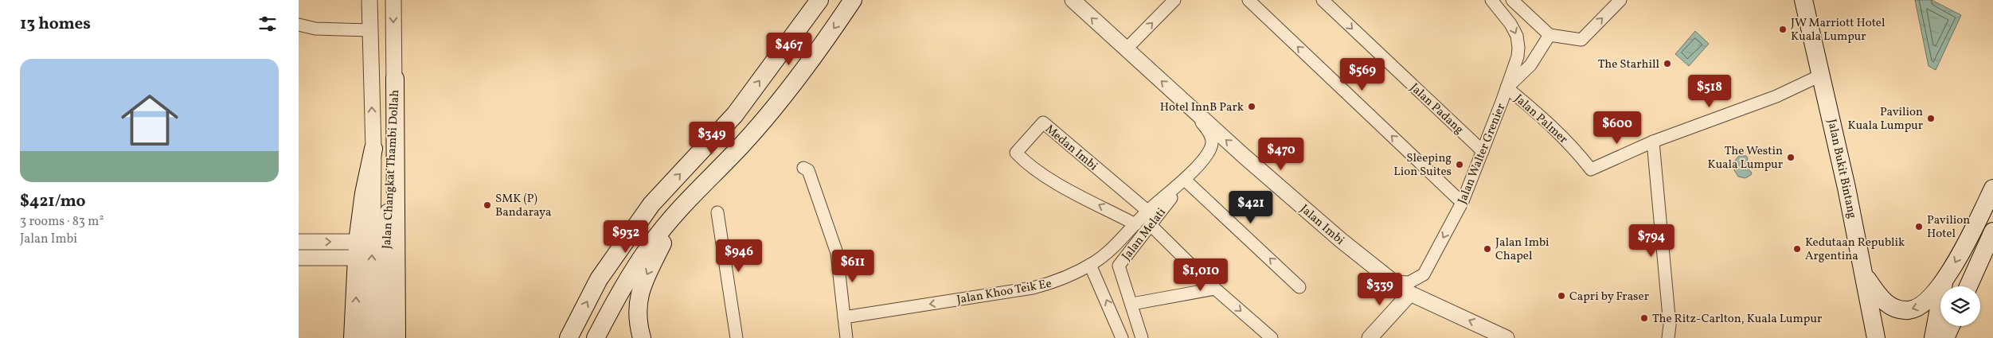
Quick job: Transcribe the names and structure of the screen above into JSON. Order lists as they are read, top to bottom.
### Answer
{
  "streets": {
    "main road": ["Jalan Bukit Bintang"],
    "street": [
      "Jalan Padang",
      "Jalan Palmer",
      "Medan Imbi",
      "Jalan Walter Grenier",
      "Jalan Changkat Thambi Dollah",
      "Jalan Imbi",
      "Jalan Melati",
      "Jalan Khoo Teik Ee"
    ]
  },
  "crossings": [
    ["Jalan Padang", "Jalan Walter Grenier"],
    ["Jalan Palmer", "Jalan Walter Grenier"],
    ["Medan Imbi", "Jalan Khoo Teik Ee"],
    ["Jalan Walter Grenier", "Jalan Imbi"],
    ["Jalan Imbi", "Jalan Khoo Teik Ee"],
    ["Jalan Melati", "Jalan Khoo Teik Ee"]
  ],
  "one_way": ["Jalan Khoo Teik Ee"],
  "places": [
    "JW Marriott Hotel Kuala Lumpur",
    "The Starhill",
    "Hotel InnB Park",
    "Pavilion Kuala Lumpur",
    "The Westin Kuala Lumpur",
    "Sleeping Lion Suites",
    "SMK (P) Bandaraya",
    "Pavilion Hotel",
    "Jalan Imbi Chapel",
    "Kedutaan Republik Argentina",
    "Capri by Fraser",
    "The Ritz-Carlton, Kuala Lumpur"
  ],
  "page": {
    "heading": "13 homes",
    "price": [
      "$467",
      "$569",
      "$518",
      "$600",
      "$349",
      "$470",
      "$421",
      "$932",
      "$794",
      "$946",
      "$611",
      "$1,010",
      "$339"
    ],
    "list": [
      {
        "name": "$421/mo",
        "note": "3 rooms · 83 m² · Jalan Imbi"
      }
    ]
  }
}
